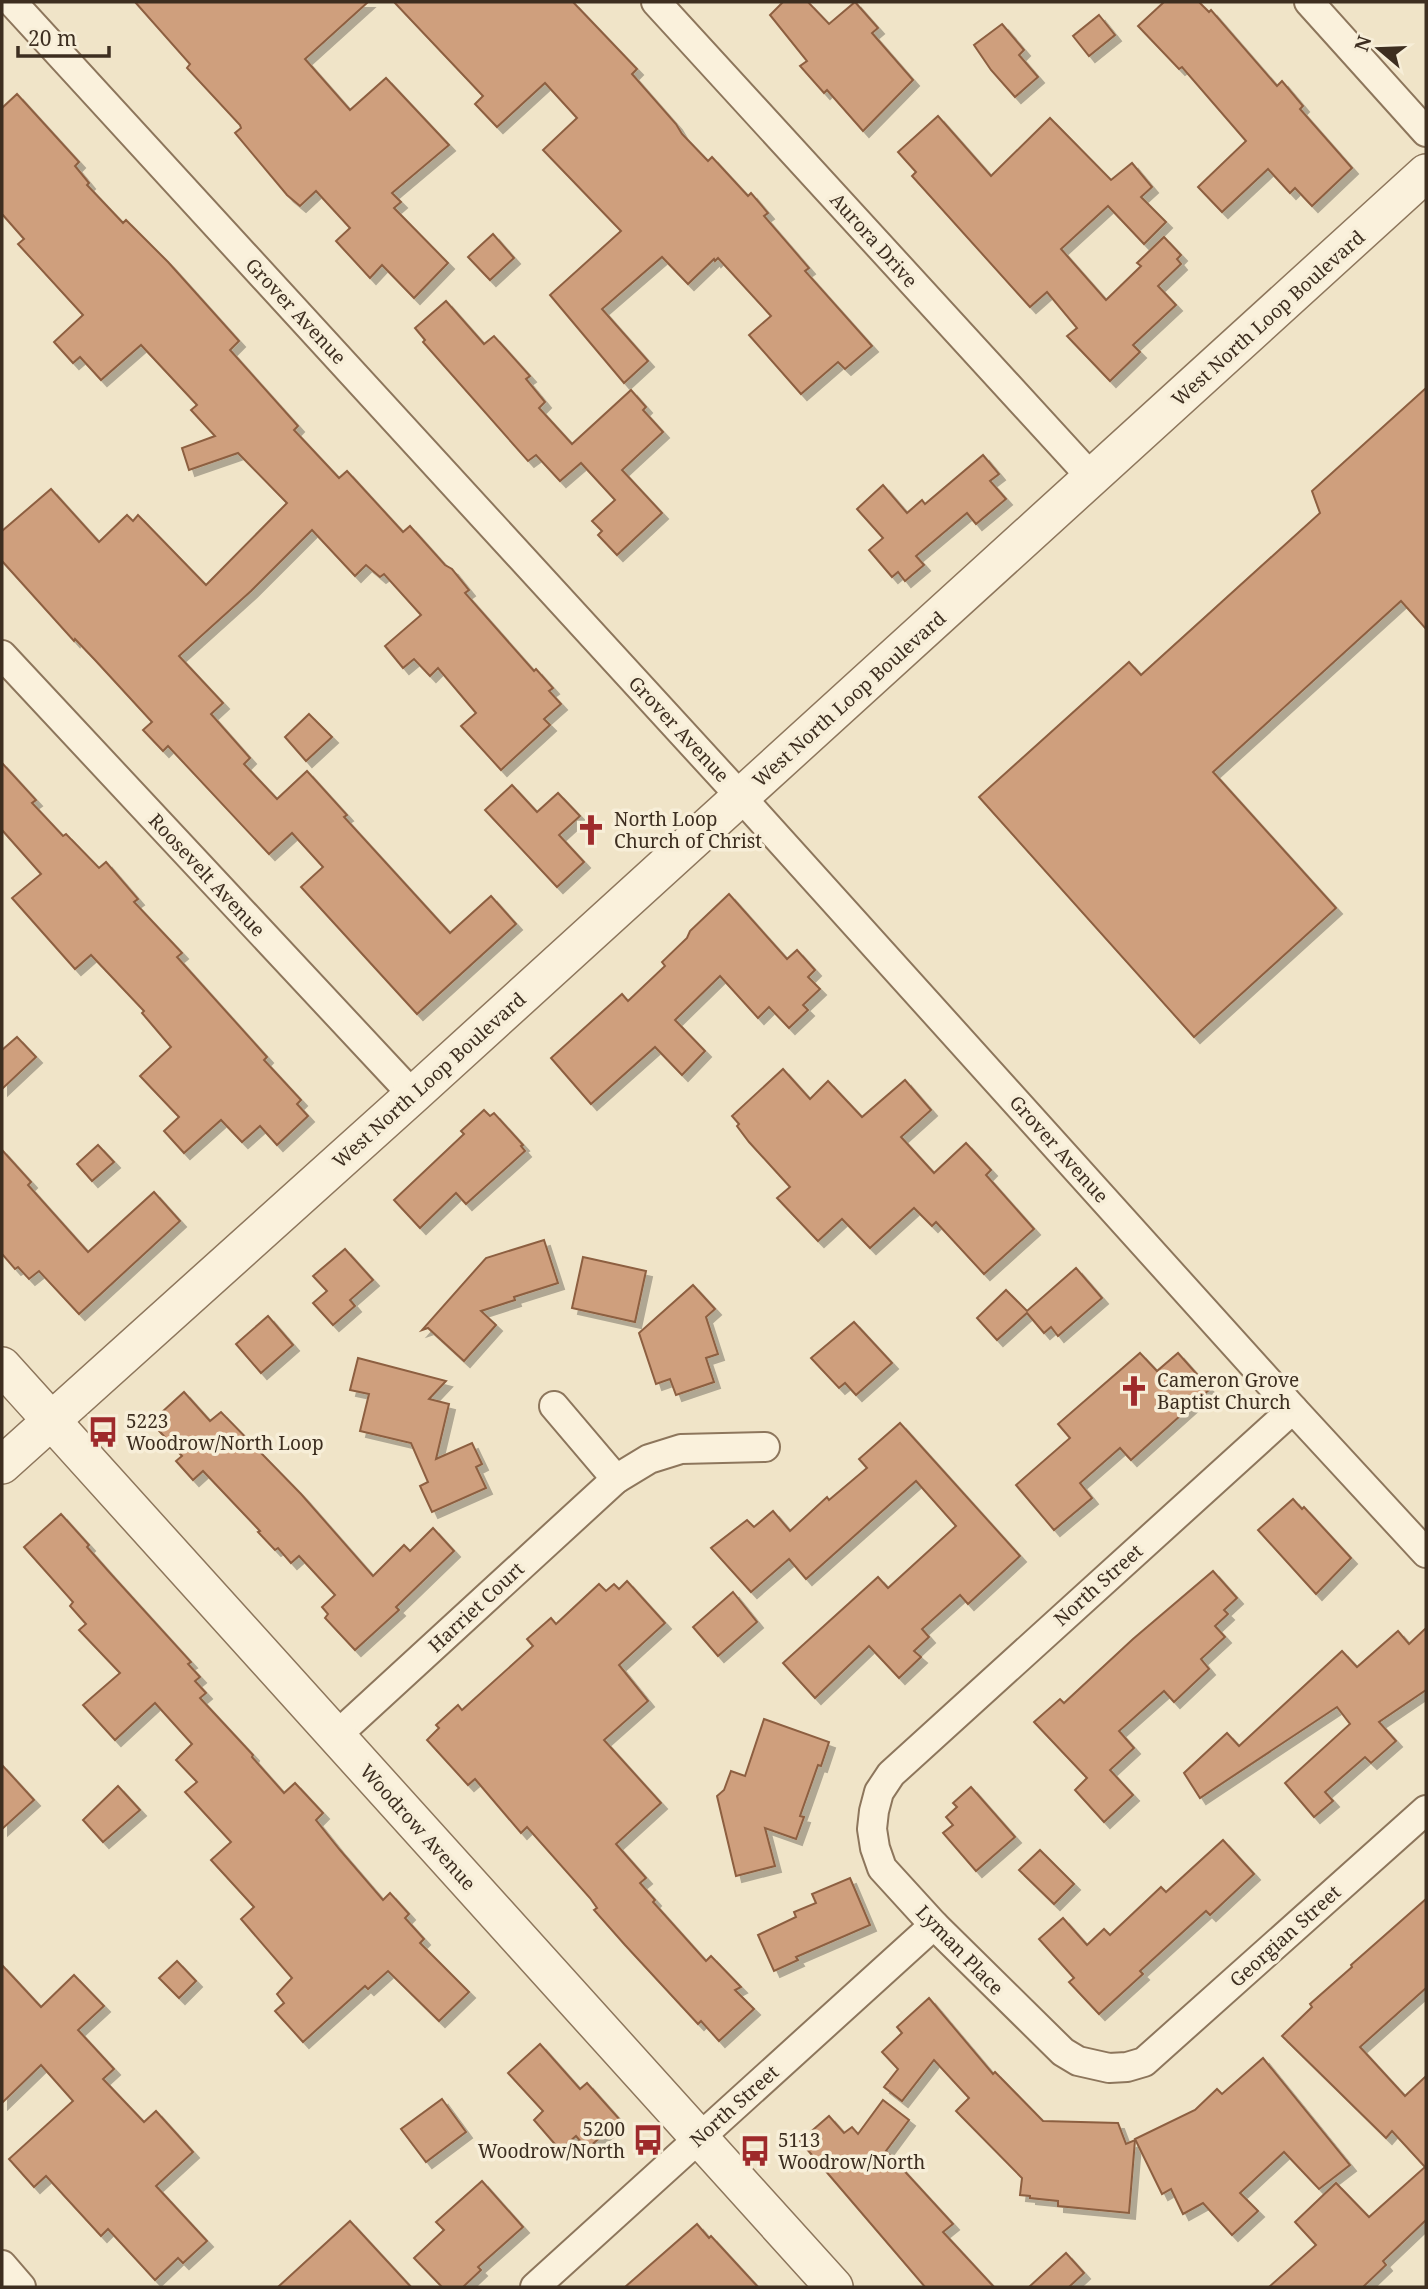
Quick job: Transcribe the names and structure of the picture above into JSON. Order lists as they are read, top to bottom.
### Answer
{
  "streets": {
    "street": [
      "Aurora Drive",
      "Grover Avenue",
      "West North Loop Boulevard",
      "Roosevelt Avenue",
      "North Street",
      "Harriet Court",
      "Woodrow Avenue",
      "Georgian Street",
      "Lyman Place"
    ]
  },
  "crossings": [
    ["Aurora Drive", "West North Loop Boulevard"],
    ["Grover Avenue", "West North Loop Boulevard"],
    ["Grover Avenue", "North Street"],
    ["West North Loop Boulevard", "Roosevelt Avenue"],
    ["West North Loop Boulevard", "Woodrow Avenue"],
    ["North Street", "Woodrow Avenue"],
    ["North Street", "Lyman Place"],
    ["Harriet Court", "Woodrow Avenue"],
    ["Georgian Street", "Lyman Place"]
  ],
  "places": {
    "church": ["North Loop Church of Christ", "Cameron Grove Baptist Church"],
    "bus stop": ["5223 Woodrow/North Loop", "5200 Woodrow/North", "5113 Woodrow/North"]
  },
  "scale_bar": "20 m",
  "north": "left"
}
